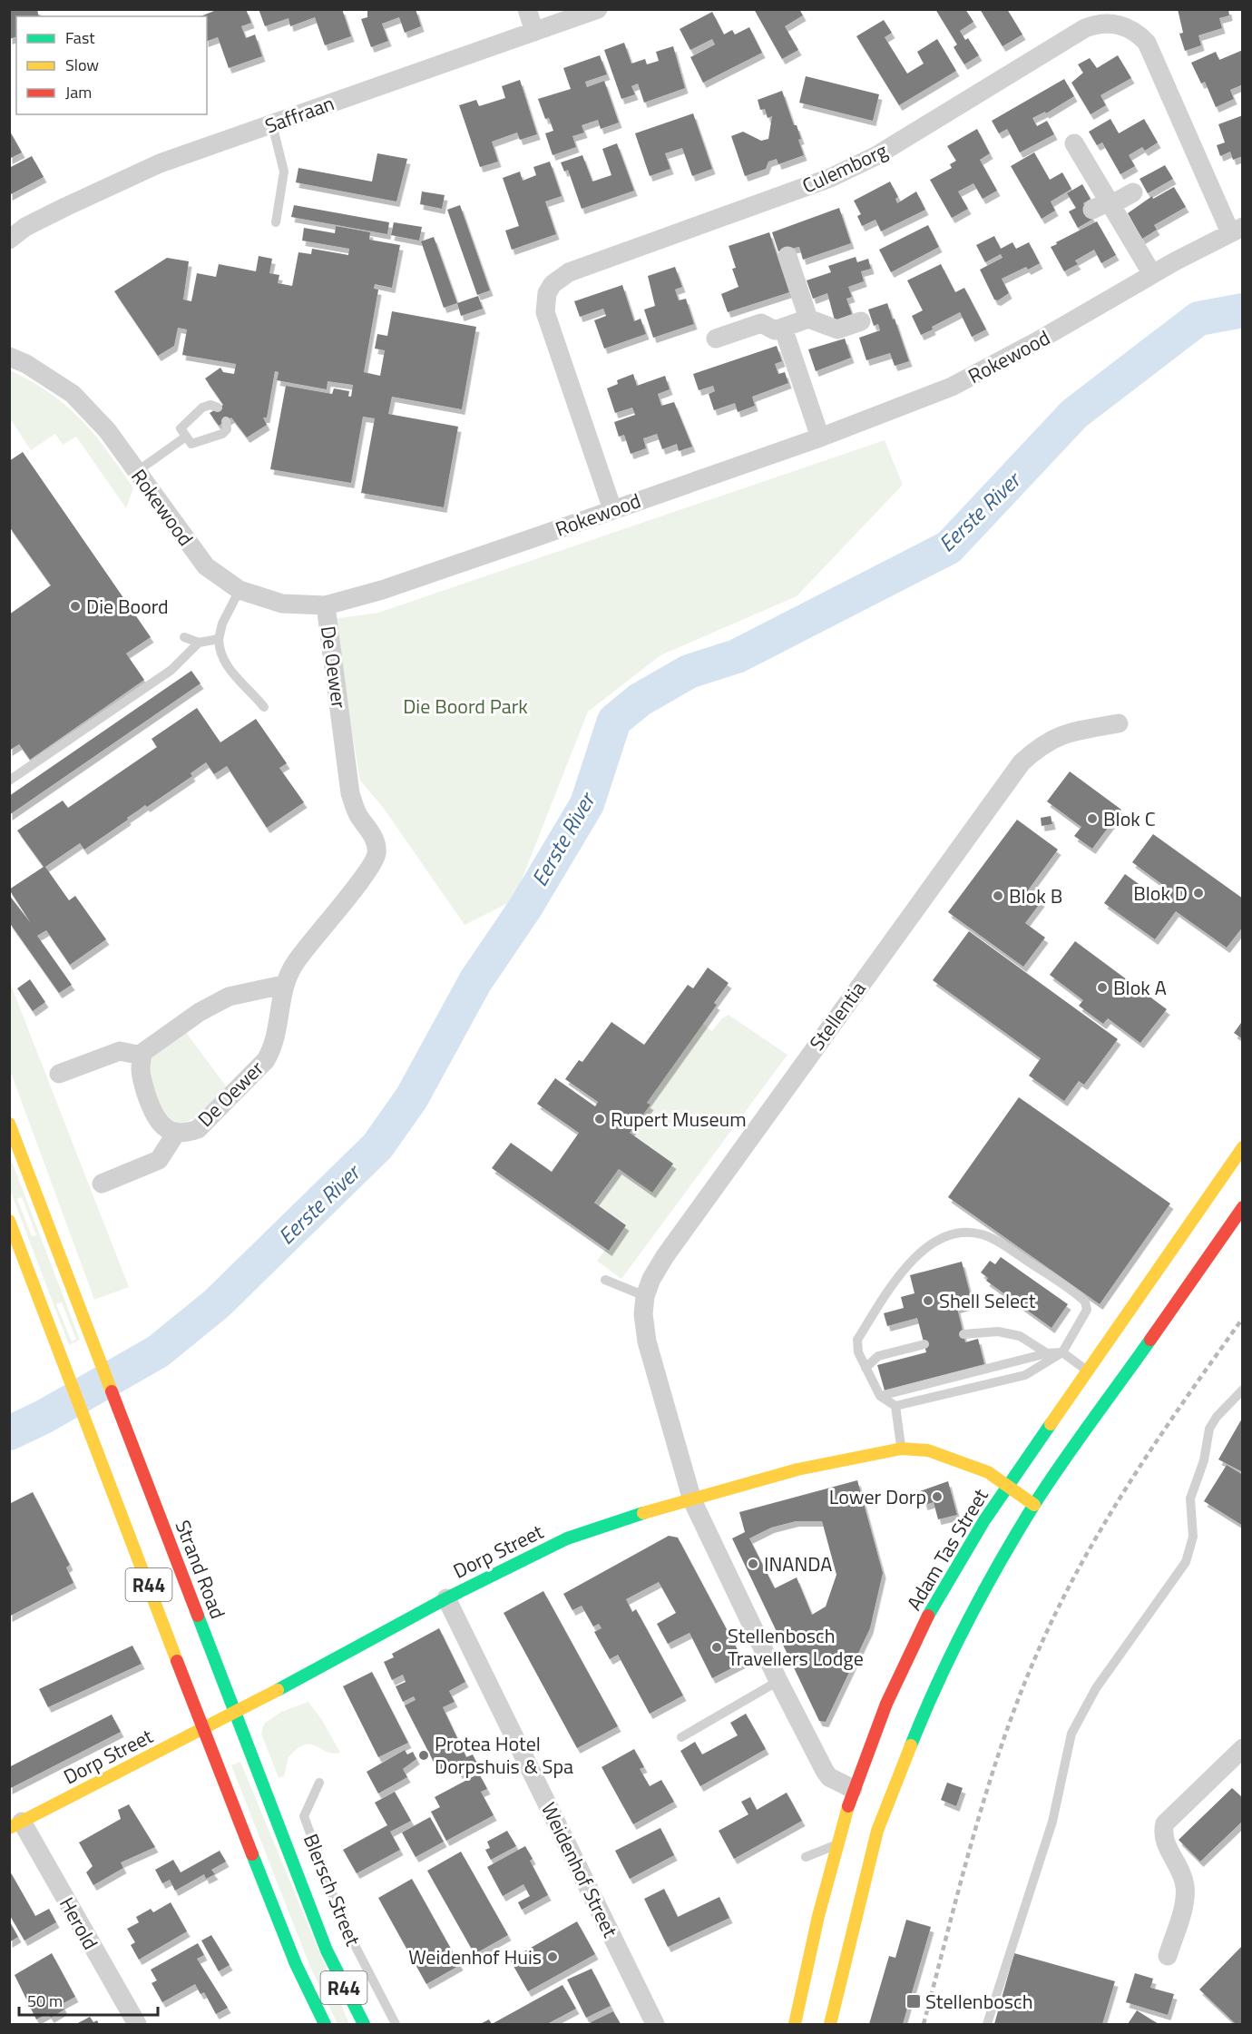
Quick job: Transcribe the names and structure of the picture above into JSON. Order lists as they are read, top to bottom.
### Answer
{
  "streets": {
    "main road": [
      "Adam Tas Street",
      "Dorp Street",
      "Strand Road",
      "R44"
    ],
    "street": [
      "Saffraan",
      "Culemborg",
      "Rokewood",
      "De Oewer",
      "Stellentia",
      "Weidenhof Street",
      "Herold"
    ],
    "lane": ["Blersch Street"]
  },
  "crossings": [
    ["Culemborg", "Rokewood"],
    ["Rokewood", "De Oewer"],
    ["Stellentia", "Adam Tas Street"],
    ["Stellentia", "Dorp Street"],
    ["Adam Tas Street", "Dorp Street"],
    ["Dorp Street", "Strand Road"],
    ["Dorp Street", "R44"],
    ["Dorp Street", "Weidenhof Street"],
    ["Dorp Street", "Herold"]
  ],
  "water": ["Eerste River"],
  "parks": ["Die Boord Park"],
  "places": {
    "other": [
      "Die Boord",
      "Blok C",
      "Blok D",
      "Blok B",
      "Blok A",
      "Rupert Museum",
      "Shell Select",
      "Lower Dorp",
      "INANDA",
      "Stellenbosch Travellers Lodge",
      "Protea Hotel Dorpshuis & Spa",
      "Weidenhof Huis"
    ],
    "transit": ["Stellenbosch"]
  },
  "legend": ["Fast", "Slow", "Jam"],
  "scale_bar": "50 m"
}
